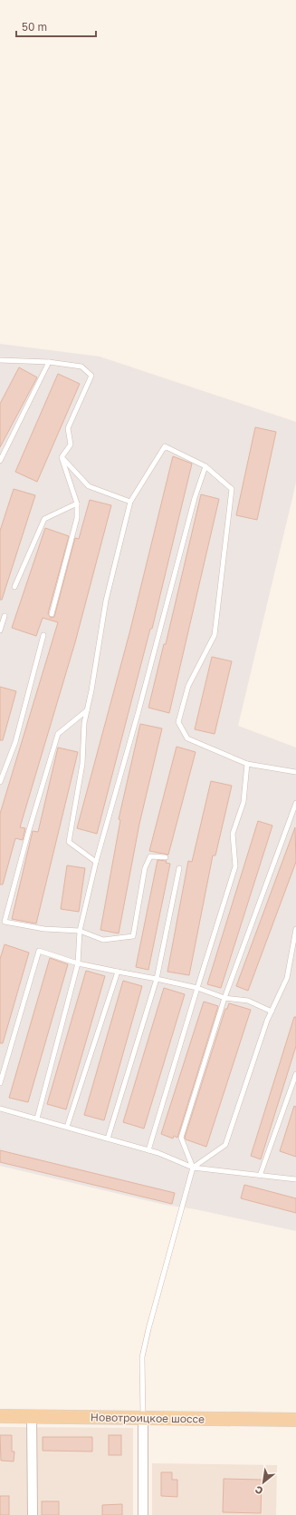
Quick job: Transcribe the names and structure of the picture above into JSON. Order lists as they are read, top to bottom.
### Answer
{
  "streets": {
    "main road": ["Новотроицкое шоссе"]
  },
  "scale_bar": "50 m",
  "north": "bottom left"
}
